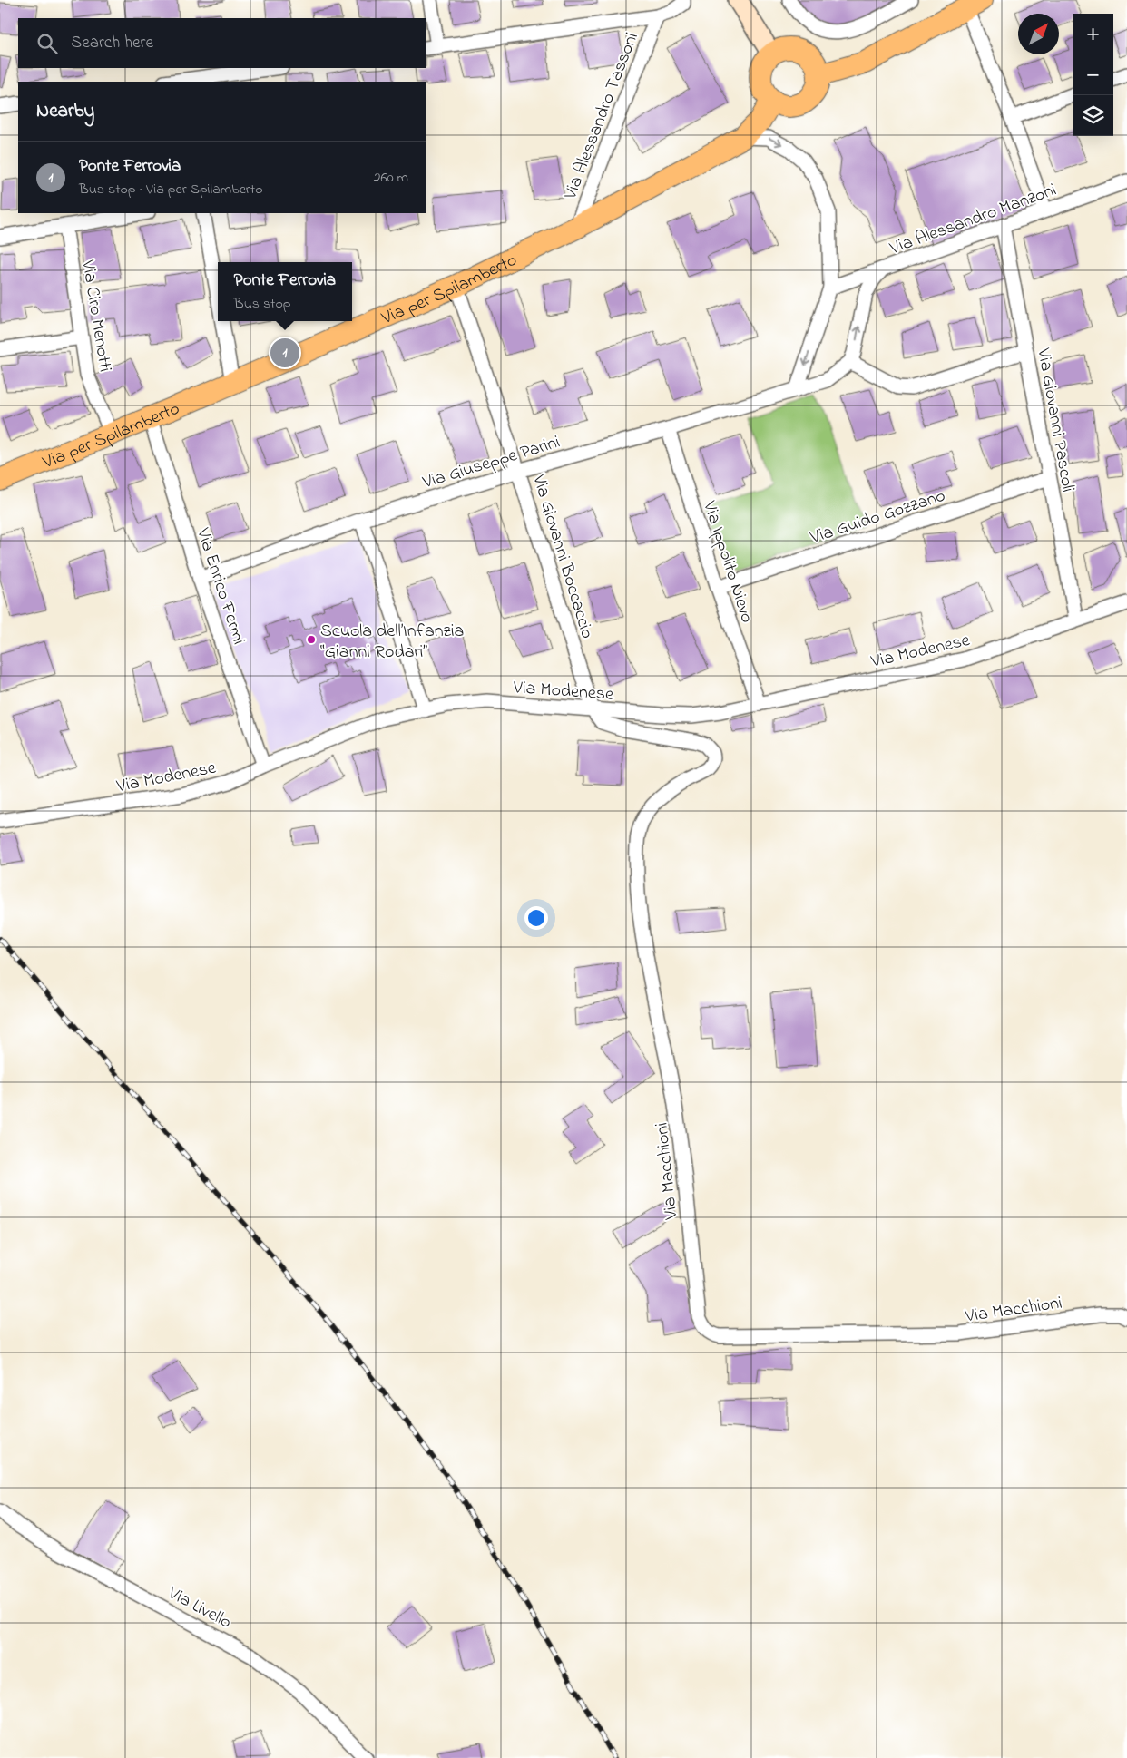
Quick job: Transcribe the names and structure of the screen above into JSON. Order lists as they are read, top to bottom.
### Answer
{
  "streets": {
    "main road": ["Via per Spilamberto"],
    "street": [
      "Via Alessandro Tassoni",
      "Via Alessandro Manzoni",
      "Via Ciro Menotti",
      "Via Giovanni Pascoli",
      "Via Giuseppe Parini",
      "Via Guido Gozzano",
      "Via Giovanni Boccaccio",
      "Via Ippolito Nievo",
      "Via Enrico Fermi",
      "Via Modenese",
      "Via Macchioni",
      "Via Livello"
    ]
  },
  "crossings": [
    ["Via Alessandro Tassoni", "Via per Spilamberto"],
    ["Via Alessandro Manzoni", "Via Giovanni Pascoli"],
    ["Via per Spilamberto", "Via Ciro Menotti"],
    ["Via per Spilamberto", "Via Giovanni Boccaccio"],
    ["Via per Spilamberto", "Via Enrico Fermi"],
    ["Via Giovanni Pascoli", "Via Guido Gozzano"],
    ["Via Giovanni Pascoli", "Via Modenese"],
    ["Via Giuseppe Parini", "Via Giovanni Boccaccio"],
    ["Via Giuseppe Parini", "Via Ippolito Nievo"],
    ["Via Giuseppe Parini", "Via Enrico Fermi"],
    ["Via Guido Gozzano", "Via Ippolito Nievo"],
    ["Via Giovanni Boccaccio", "Via Modenese"],
    ["Via Giovanni Boccaccio", "Via Macchioni"],
    ["Via Ippolito Nievo", "Via Modenese"],
    ["Via Enrico Fermi", "Via Modenese"],
    ["Via Modenese", "Via Macchioni"]
  ],
  "places": ["Scuola dell’Infanzia “Gianni Rodari”"],
  "north": "top right",
  "page": {
    "map_buttons": ["+", "−"],
    "search": "Search here",
    "heading": "Nearby",
    "list": [
      {
        "mark": "1",
        "name": "Ponte Ferrovia",
        "note": "Bus stop · Via per Spilamberto",
        "value": "260 m"
      }
    ],
    "popup": ["Ponte Ferrovia", "Bus stop"],
    "pins": "1"
  }
}
